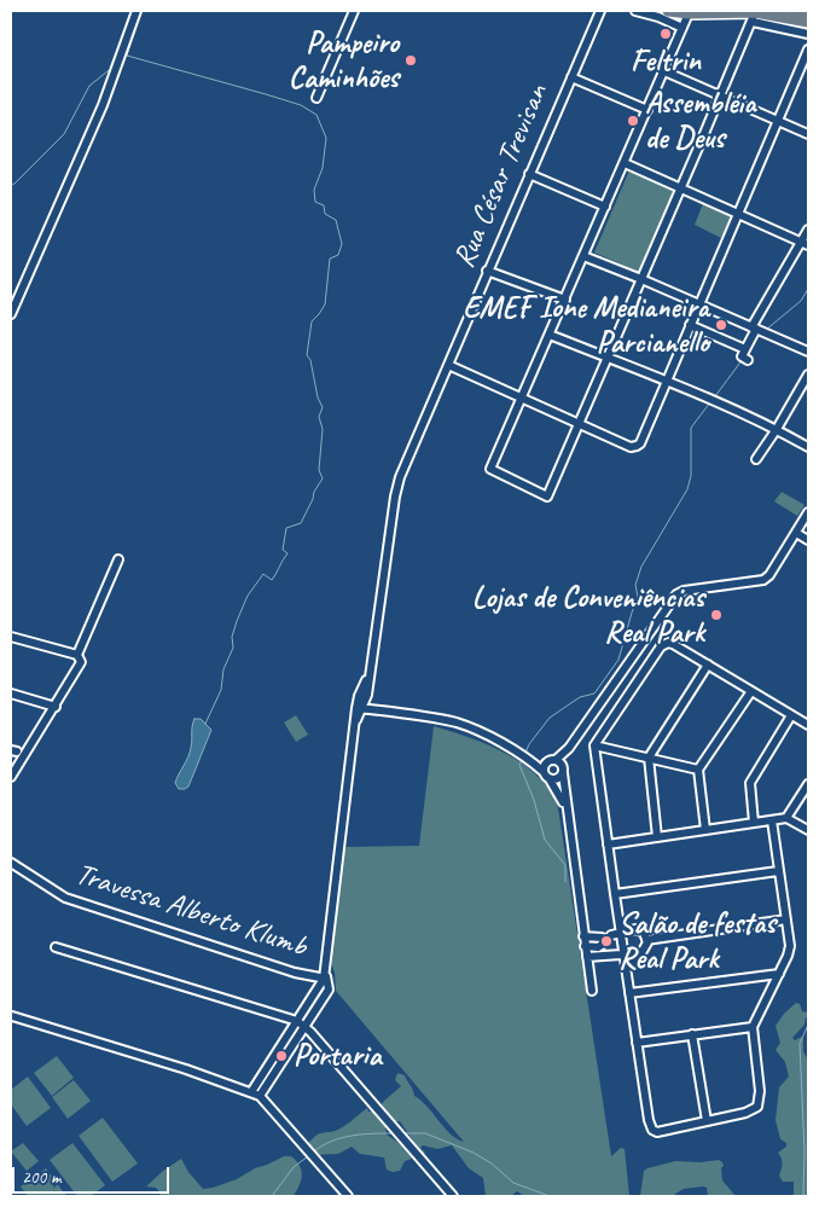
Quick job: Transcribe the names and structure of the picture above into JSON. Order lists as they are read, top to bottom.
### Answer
{
  "streets": {
    "street": ["Rua César Trevisan", "Travessa Alberto Klumb"]
  },
  "crossings": [
    ["Rua César Trevisan", "Travessa Alberto Klumb"]
  ],
  "places": [
    "Feltrin",
    "Pampeiro Caminhões",
    "Assembléia de Deus",
    "EMEF Ione Medianeira Parcianello",
    "Lojas de Conveniências Real Park",
    "Salão de festas Real Park",
    "Portaria"
  ],
  "scale_bar": "200 m"
}
